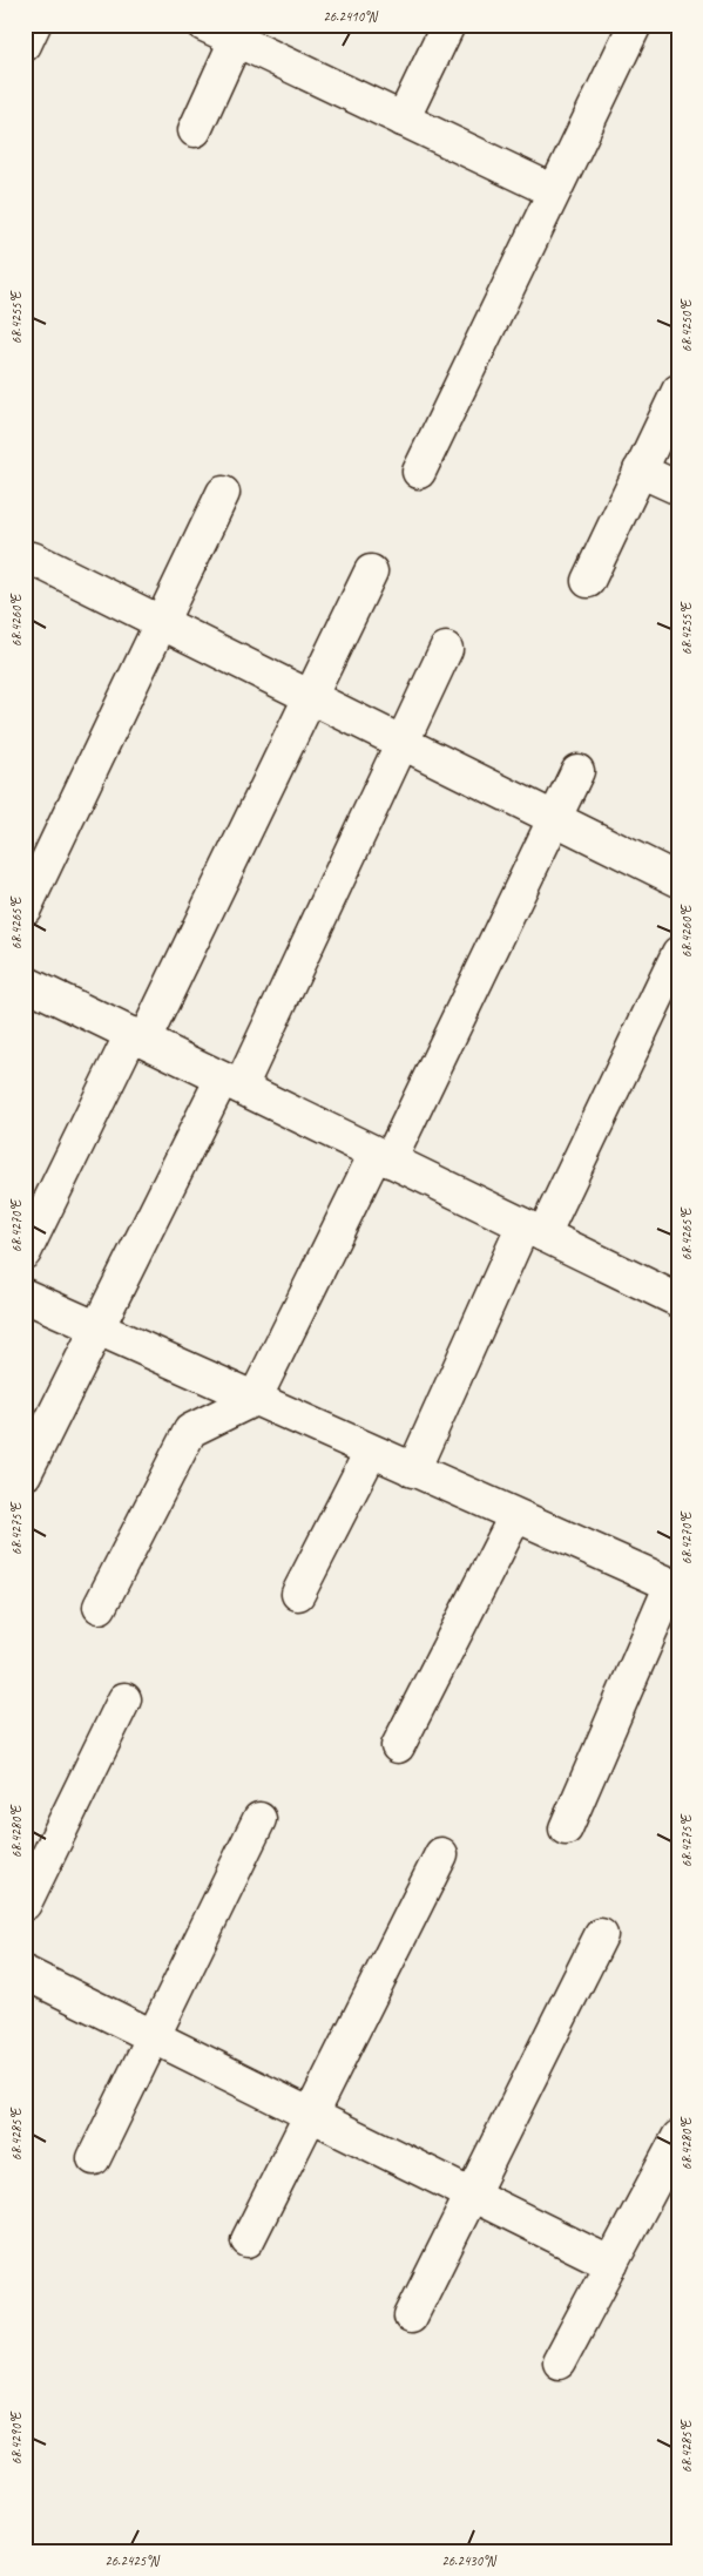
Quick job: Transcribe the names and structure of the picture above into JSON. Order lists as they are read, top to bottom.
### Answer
{
  "coordinates": [
    "26.2410°N",
    "68.4255°E",
    "68.4250°E",
    "68.4260°E",
    "68.4265°E",
    "68.4270°E",
    "68.4275°E",
    "68.4280°E",
    "68.4285°E",
    "68.4290°E",
    "26.2425°N",
    "26.2430°N"
  ]
}
